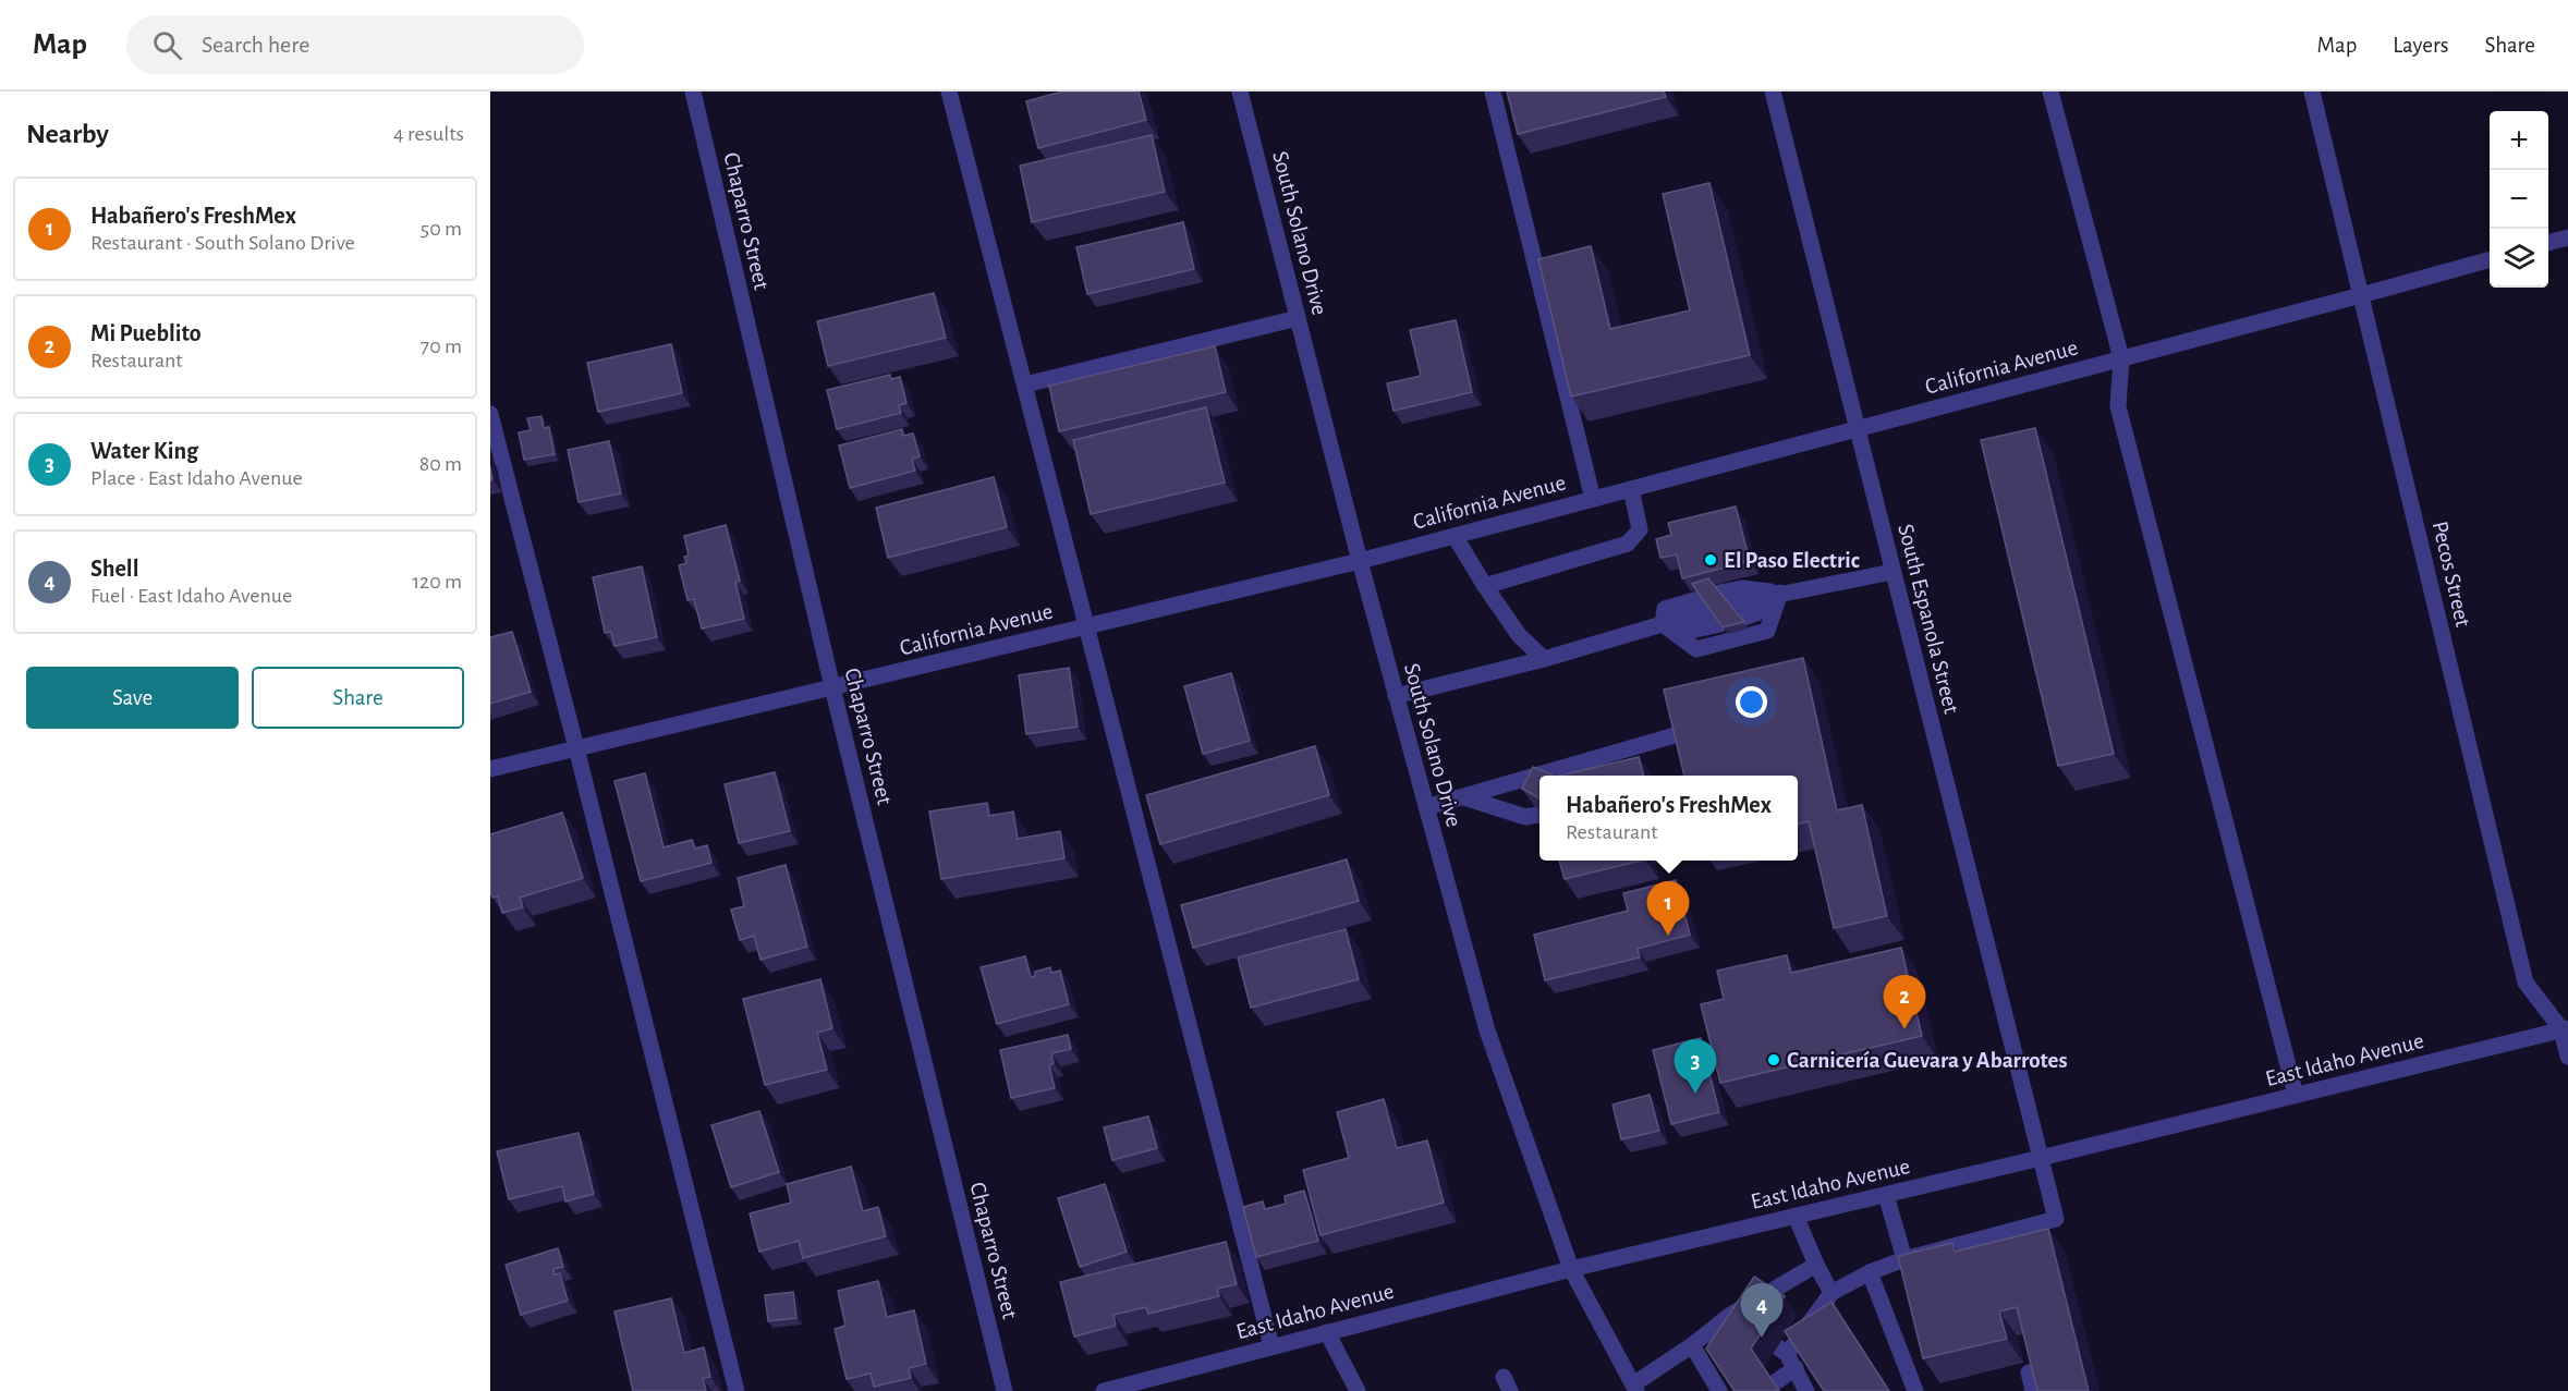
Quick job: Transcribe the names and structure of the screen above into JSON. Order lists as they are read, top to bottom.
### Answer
{
  "streets": {
    "street": [
      "Chaparro Street",
      "South Solano Drive",
      "California Avenue",
      "Pecos Street",
      "South Espanola Street",
      "East Idaho Avenue"
    ]
  },
  "crossings": [
    ["Chaparro Street", "California Avenue"],
    ["South Solano Drive", "California Avenue"],
    ["South Solano Drive", "East Idaho Avenue"],
    ["California Avenue", "Pecos Street"],
    ["California Avenue", "South Espanola Street"],
    ["Pecos Street", "East Idaho Avenue"],
    ["South Espanola Street", "East Idaho Avenue"]
  ],
  "places": ["El Paso Electric", "Carnicería Guevara y Abarrotes"],
  "page": {
    "header": "Map",
    "search": "Search here",
    "nav": ["Map", "Layers", "Share"],
    "heading": ["Nearby", "4 results"],
    "map_buttons": ["+", "−"],
    "list": [
      {
        "mark": "1",
        "name": "Habañero's FreshMex",
        "note": "Restaurant · South Solano Drive",
        "value": "50 m"
      },
      {
        "mark": "2",
        "name": "Mi Pueblito",
        "note": "Restaurant",
        "value": "70 m"
      },
      {
        "mark": "3",
        "name": "Water King",
        "note": "Place · East Idaho Avenue",
        "value": "80 m"
      },
      {
        "mark": "4",
        "name": "Shell",
        "note": "Fuel · East Idaho Avenue",
        "value": "120 m"
      }
    ],
    "buttons": ["Save", "Share"],
    "popup": ["Habañero's FreshMex", "Restaurant"],
    "pins": [
      "1",
      "2",
      "3",
      "4"
    ]
  }
}
